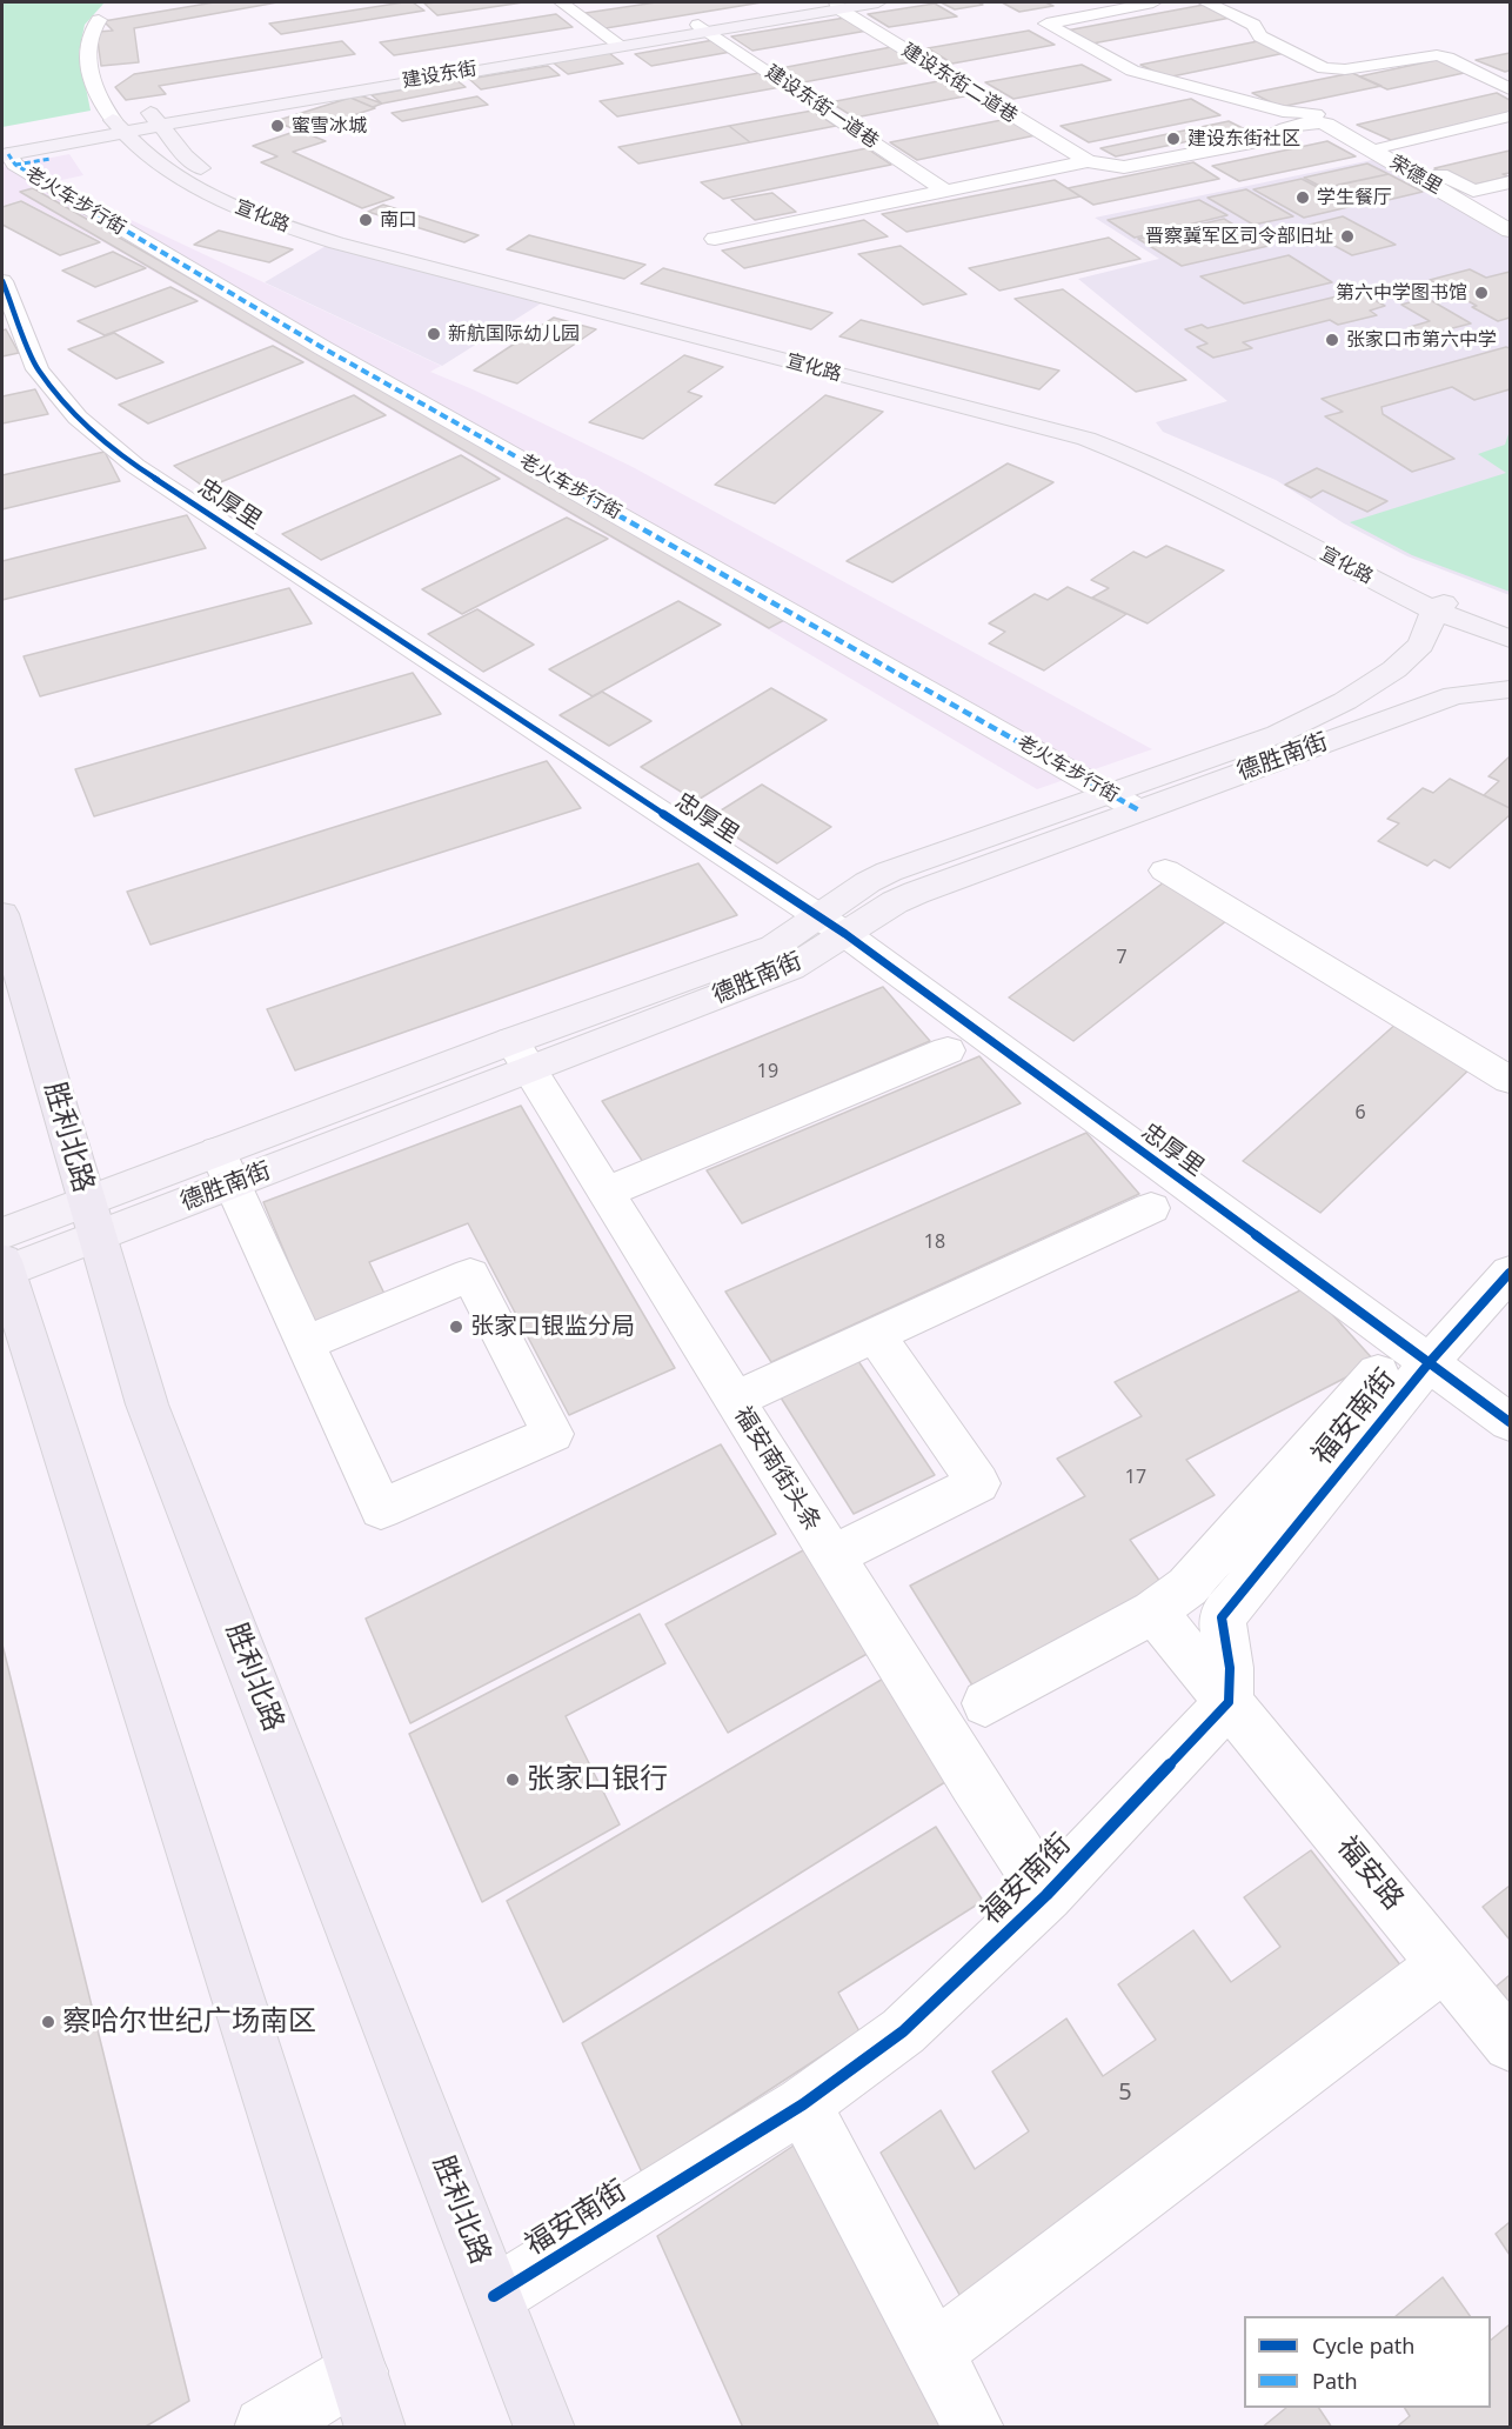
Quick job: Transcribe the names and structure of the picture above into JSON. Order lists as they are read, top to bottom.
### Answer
{
  "streets": {
    "highway": ["胜利北路"],
    "main road": ["建设东街", "宣化路", "德胜南街"],
    "street": [
      "建设东街二道巷",
      "建设东街一道巷",
      "荣德里",
      "老火车步行街",
      "忠厚里",
      "福安南街",
      "福安南街头条",
      "福安路"
    ]
  },
  "crossings": [
    ["建设东街", "建设东街二道巷"],
    ["建设东街", "建设东街一道巷"],
    ["建设东街", "老火车步行街"],
    ["建设东街", "宣化路"],
    ["建设东街二道巷", "荣德里"],
    ["老火车步行街", "德胜南街"],
    ["宣化路", "德胜南街"],
    ["忠厚里", "德胜南街"],
    ["忠厚里", "福安南街"],
    ["德胜南街", "胜利北路"],
    ["德胜南街", "福安南街头条"],
    ["胜利北路", "福安南街"],
    ["福安南街", "福安南街头条"],
    ["福安南街", "福安路"]
  ],
  "places": [
    "蜜雪冰城",
    "建设东街社区",
    "学生餐厅",
    "南口",
    "晋察冀军区司令部旧址",
    "第六中学图书馆",
    "新航国际幼儿园",
    "张家口市第六中学",
    "张家口银监分局",
    "张家口银行",
    "察哈尔世纪广场南区"
  ],
  "house_numbers": [
    "7",
    "19",
    "6",
    "18",
    "17",
    "5"
  ],
  "legend": ["Cycle path", "Path"]
}
